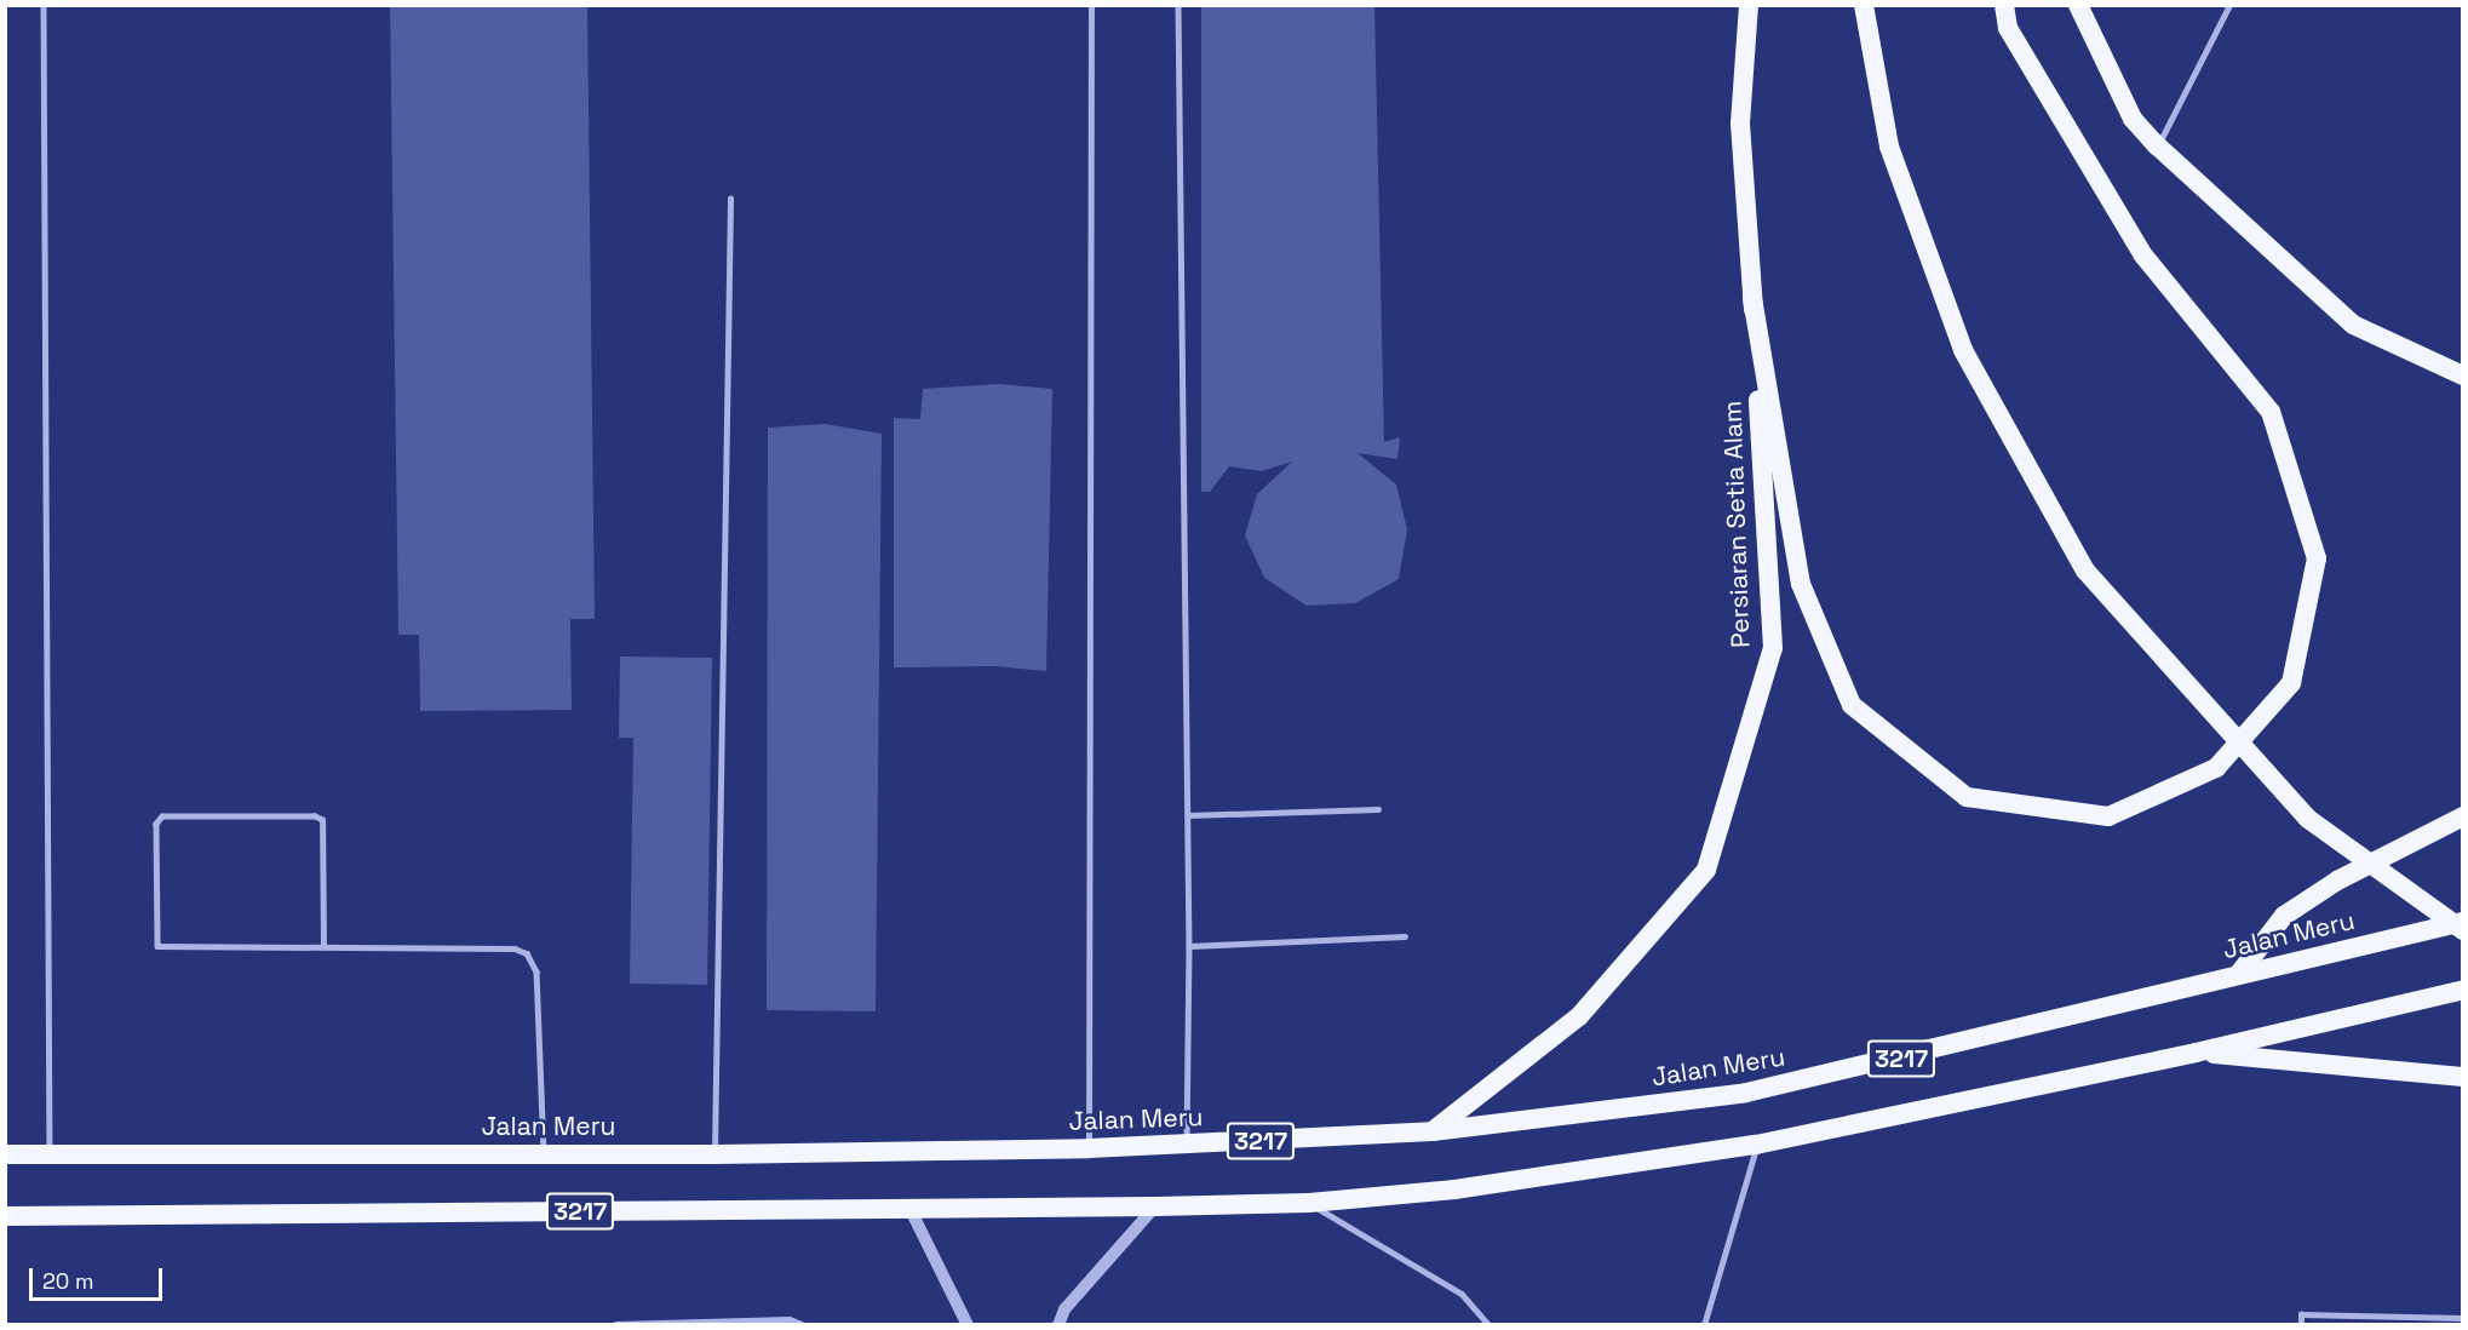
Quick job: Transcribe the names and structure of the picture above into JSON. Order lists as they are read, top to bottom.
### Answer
{
  "streets": {
    "highway": ["Persiaran Setia Alam", "Jalan Meru", "3217"]
  },
  "crossings": [
    ["Persiaran Setia Alam", "Jalan Meru"]
  ],
  "scale_bar": "20 m"
}
